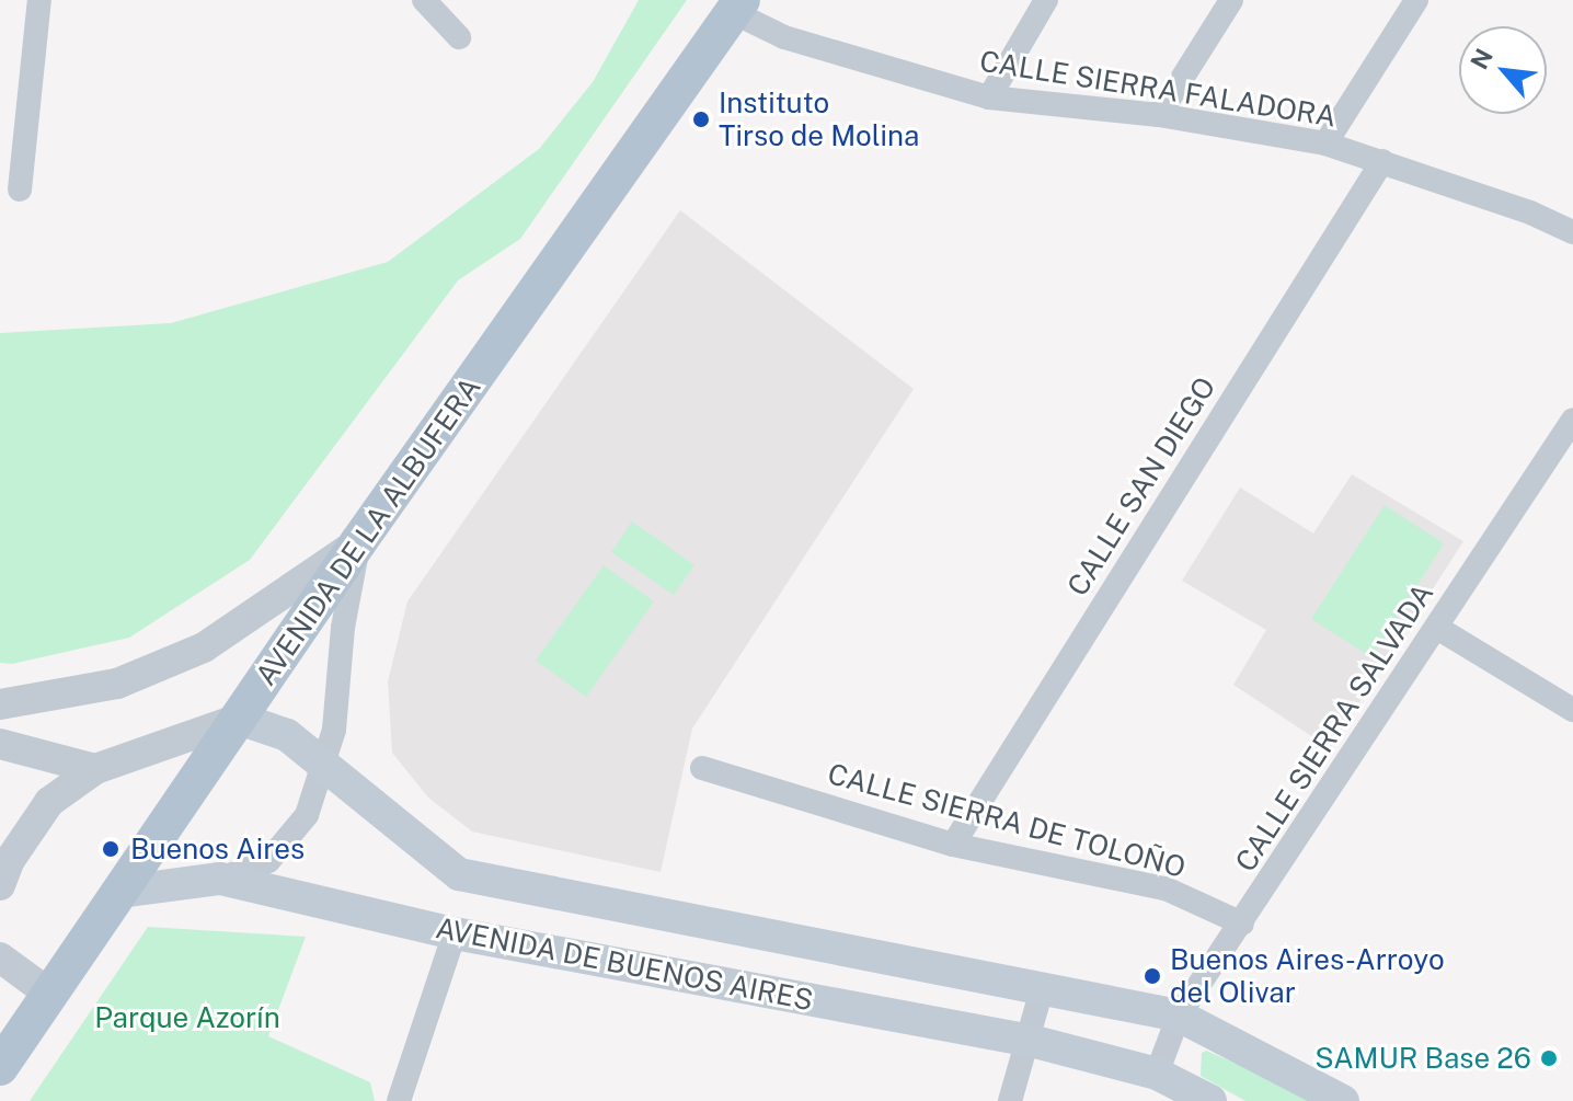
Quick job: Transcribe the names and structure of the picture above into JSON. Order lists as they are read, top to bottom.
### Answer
{
  "streets": {
    "main road": ["AVENIDA DE LA ALBUFERA", "AVENIDA DE BUENOS AIRES"],
    "street": [
      "CALLE SIERRA FALADORA",
      "CALLE SAN DIEGO",
      "CALLE SIERRA SALVADA",
      "CALLE SIERRA DE TOLOÑO"
    ]
  },
  "crossings": [
    ["CALLE SIERRA FALADORA", "CALLE SAN DIEGO"],
    ["CALLE SIERRA FALADORA", "AVENIDA DE LA ALBUFERA"],
    ["CALLE SAN DIEGO", "CALLE SIERRA DE TOLOÑO"],
    ["AVENIDA DE LA ALBUFERA", "AVENIDA DE BUENOS AIRES"],
    ["CALLE SIERRA SALVADA", "CALLE SIERRA DE TOLOÑO"],
    ["CALLE SIERRA SALVADA", "AVENIDA DE BUENOS AIRES"]
  ],
  "parks": ["Parque Azorín"],
  "places": [
    "Instituto Tirso de Molina",
    "Buenos Aires",
    "Buenos Aires-Arroyo del Olivar",
    "SAMUR Base 26"
  ],
  "north": "top left"
}
